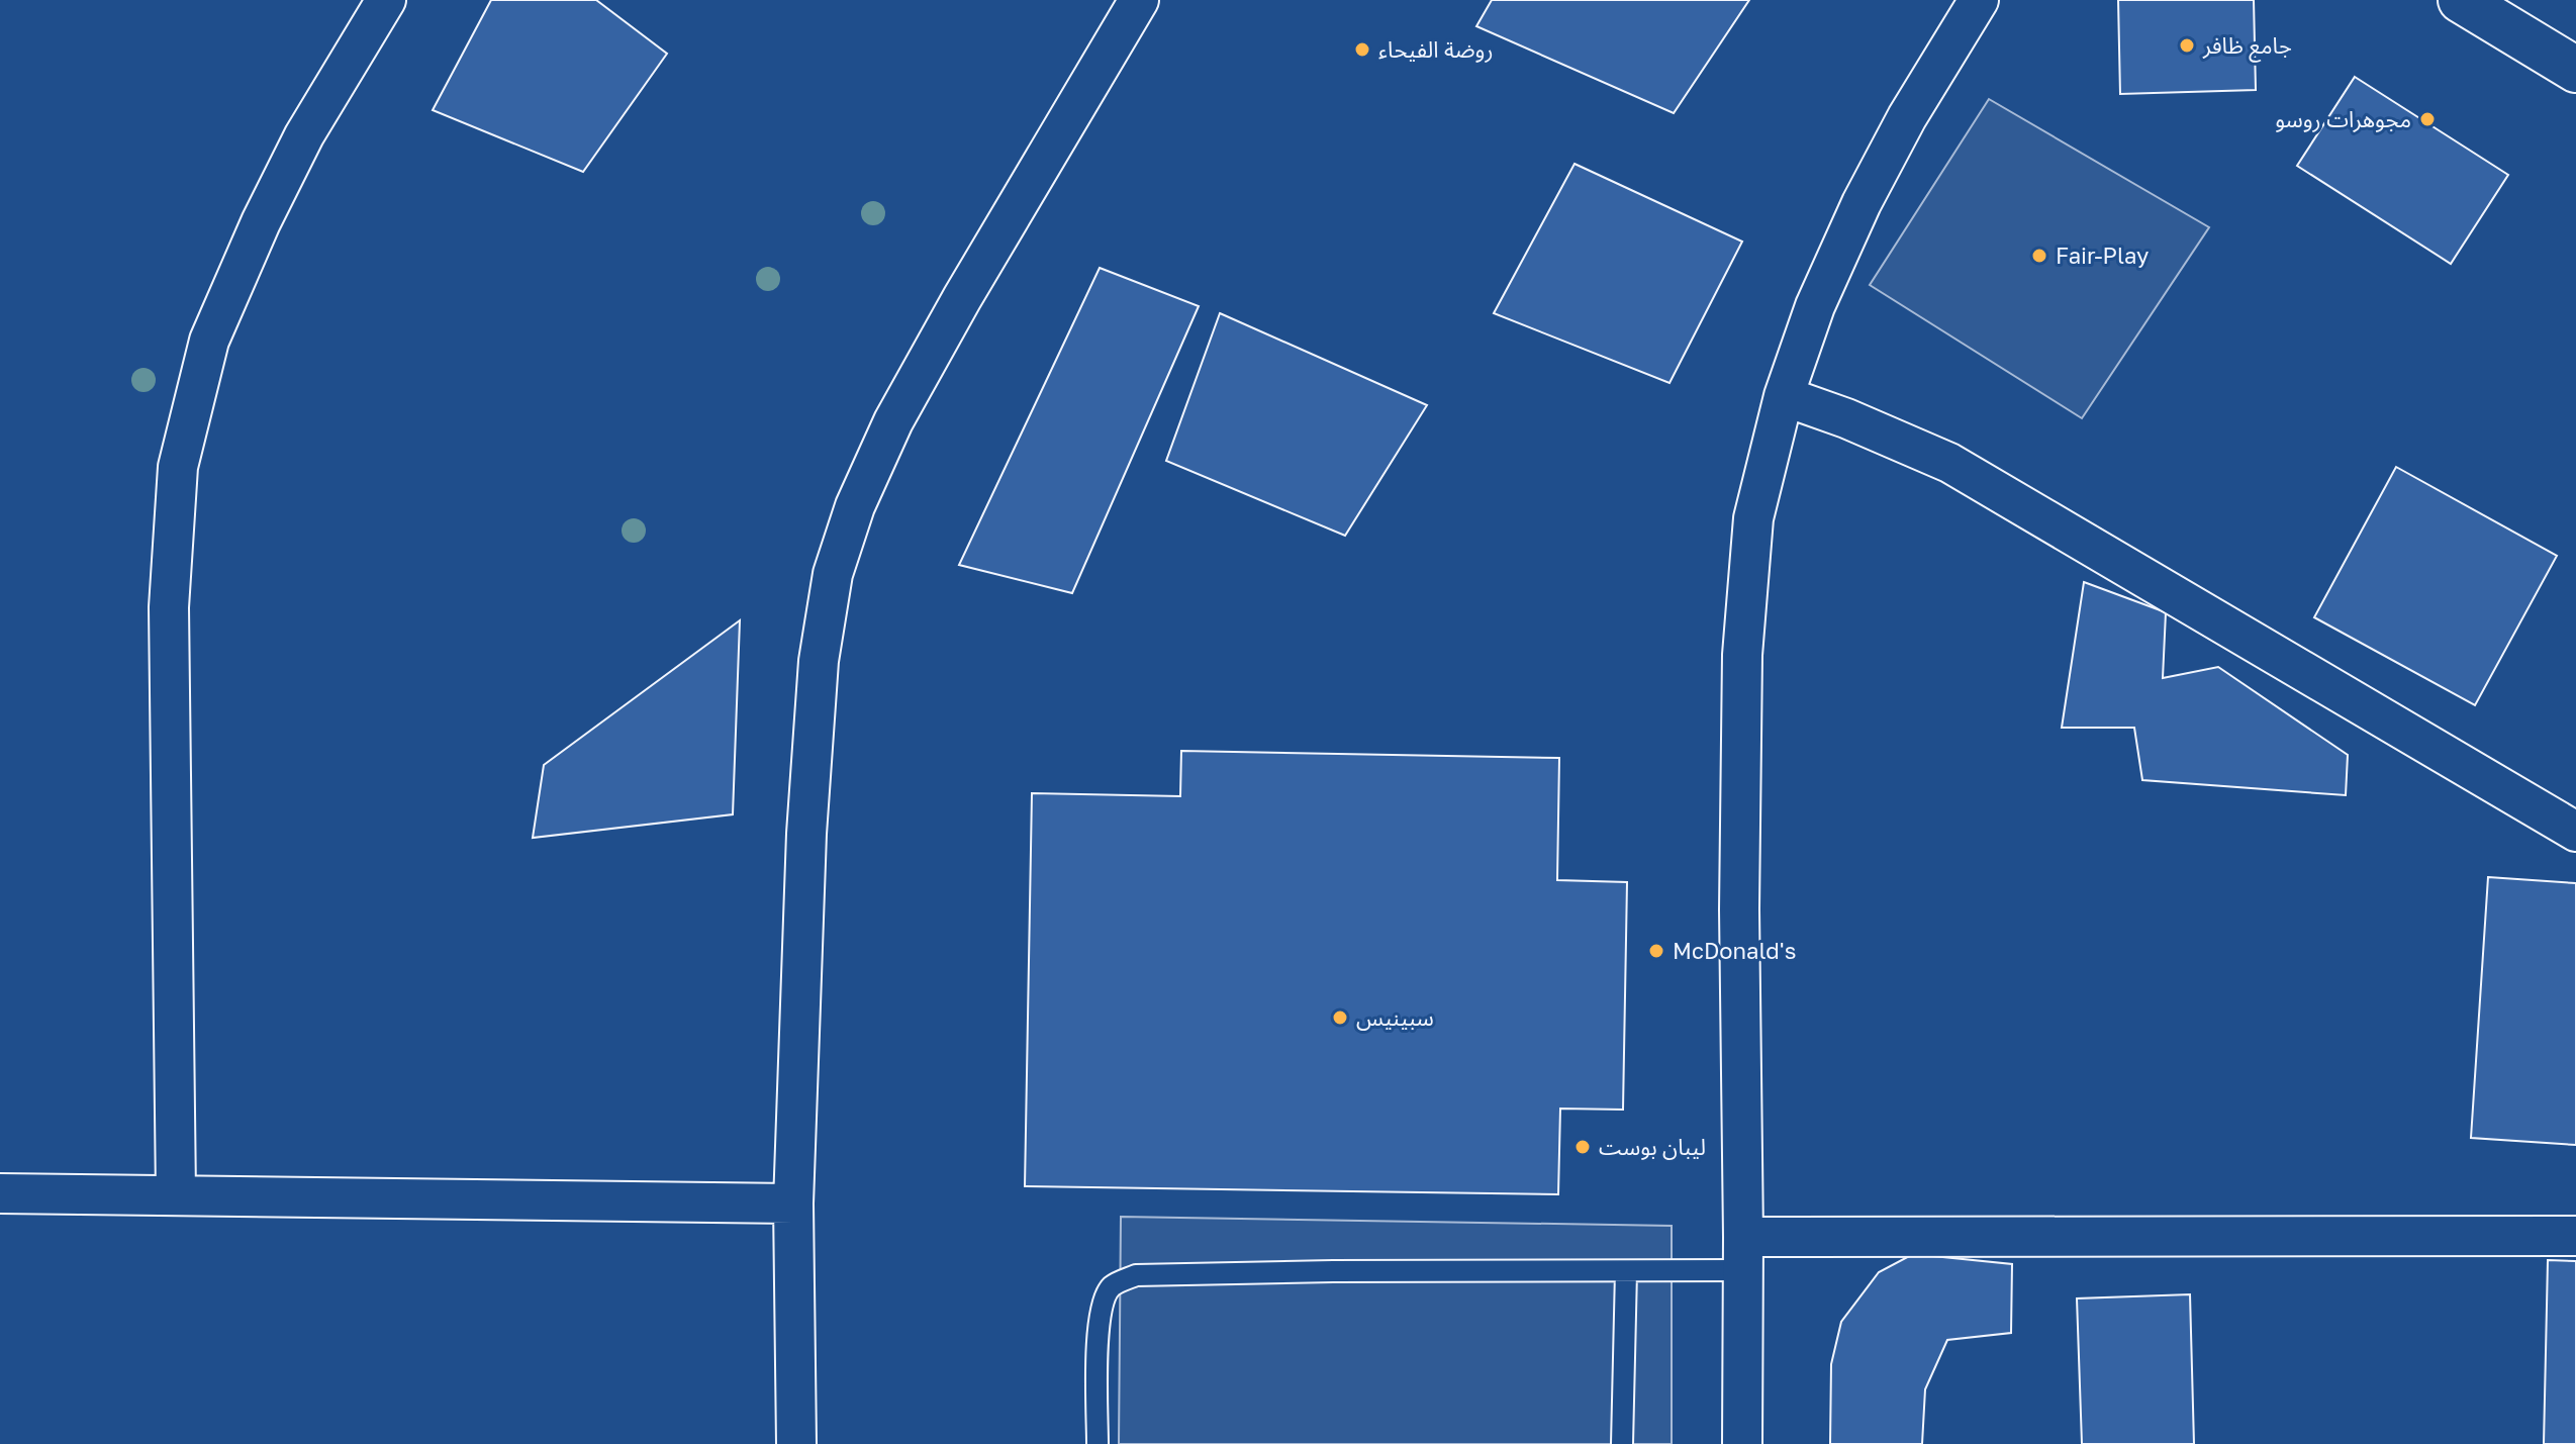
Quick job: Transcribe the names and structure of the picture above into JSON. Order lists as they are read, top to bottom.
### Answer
{
  "places": [
    "جامع ظافر",
    "روضة الفيحاء",
    "مجوهرات روسو",
    "Fair-Play",
    "McDonald's",
    "سبينيس",
    "ليبان بوست"
  ]
}
